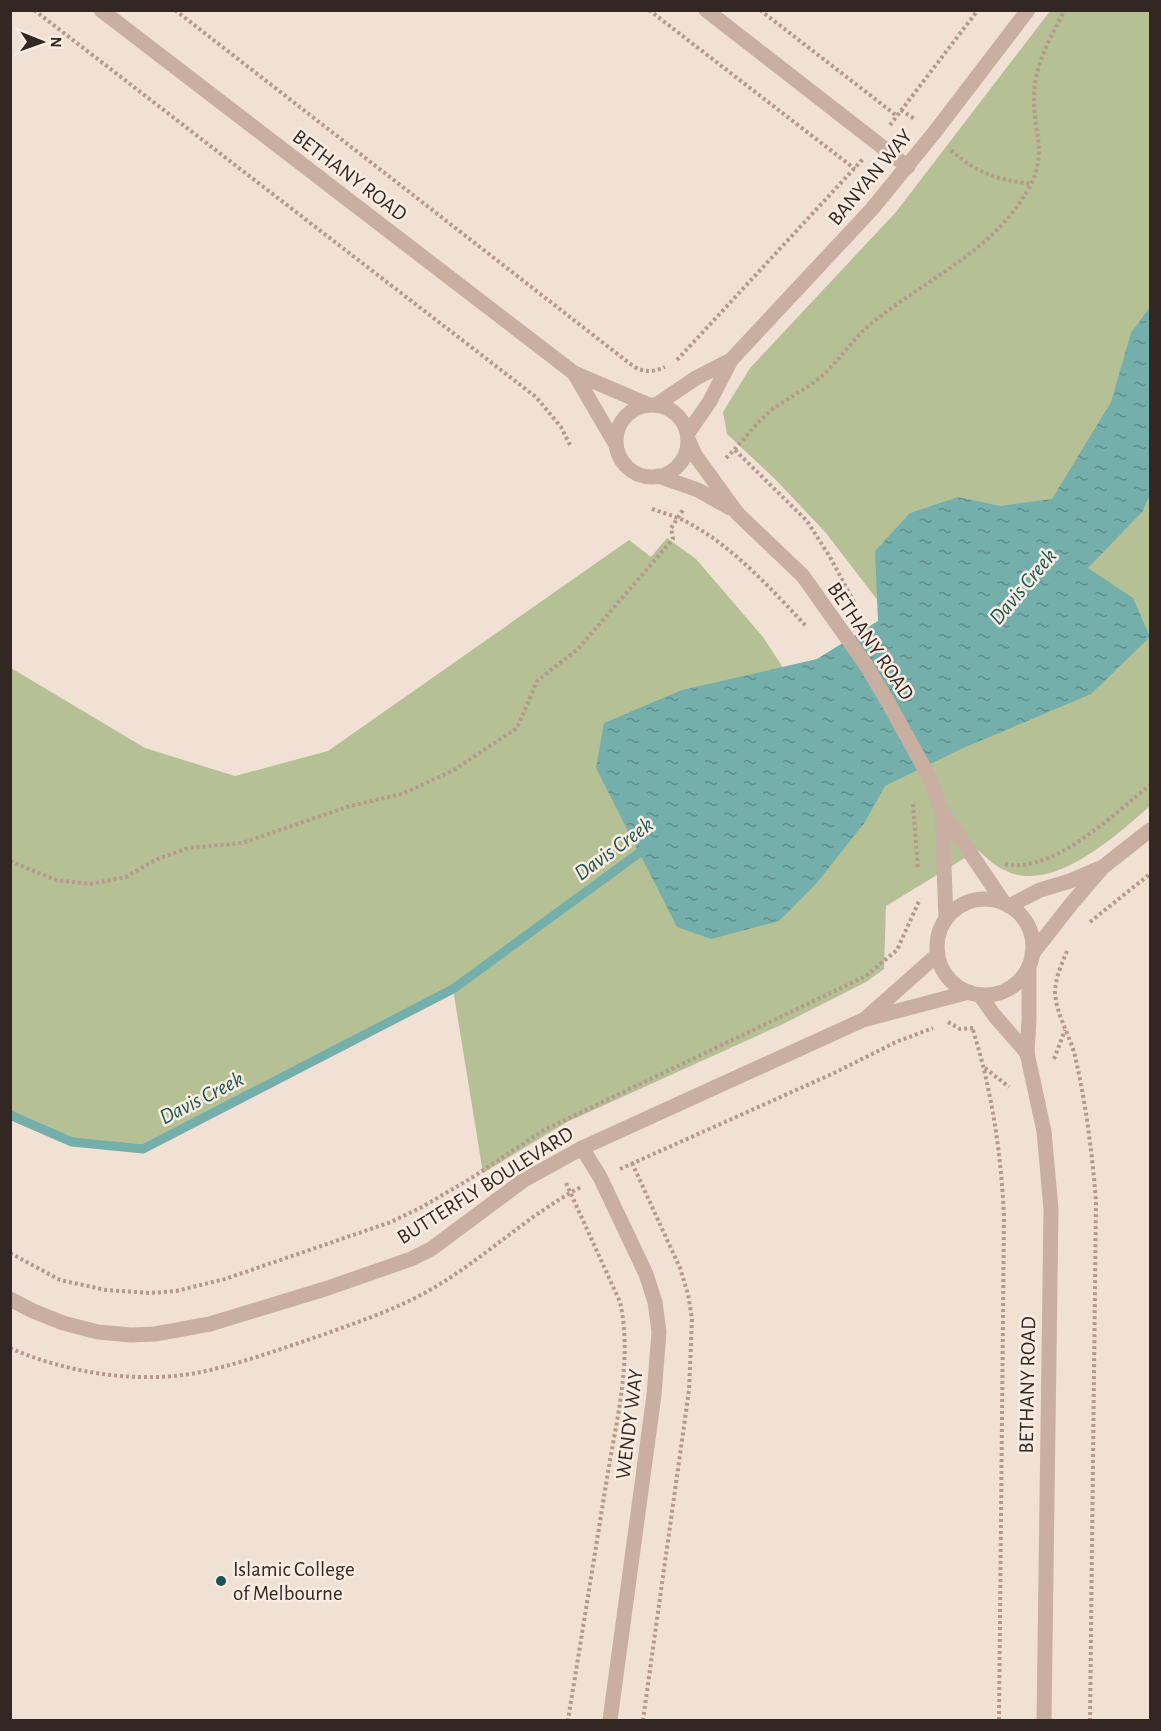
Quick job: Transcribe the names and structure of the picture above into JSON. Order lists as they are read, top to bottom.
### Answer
{
  "streets": {
    "street": [
      "BETHANY ROAD",
      "BANYAN WAY",
      "BUTTERFLY BOULEVARD",
      "WENDY WAY"
    ]
  },
  "crossings": [
    ["BETHANY ROAD", "BANYAN WAY"],
    ["BETHANY ROAD", "BUTTERFLY BOULEVARD"],
    ["BUTTERFLY BOULEVARD", "WENDY WAY"]
  ],
  "water": ["Davis Creek"],
  "places": ["Islamic College of Melbourne"],
  "north": "right"
}
